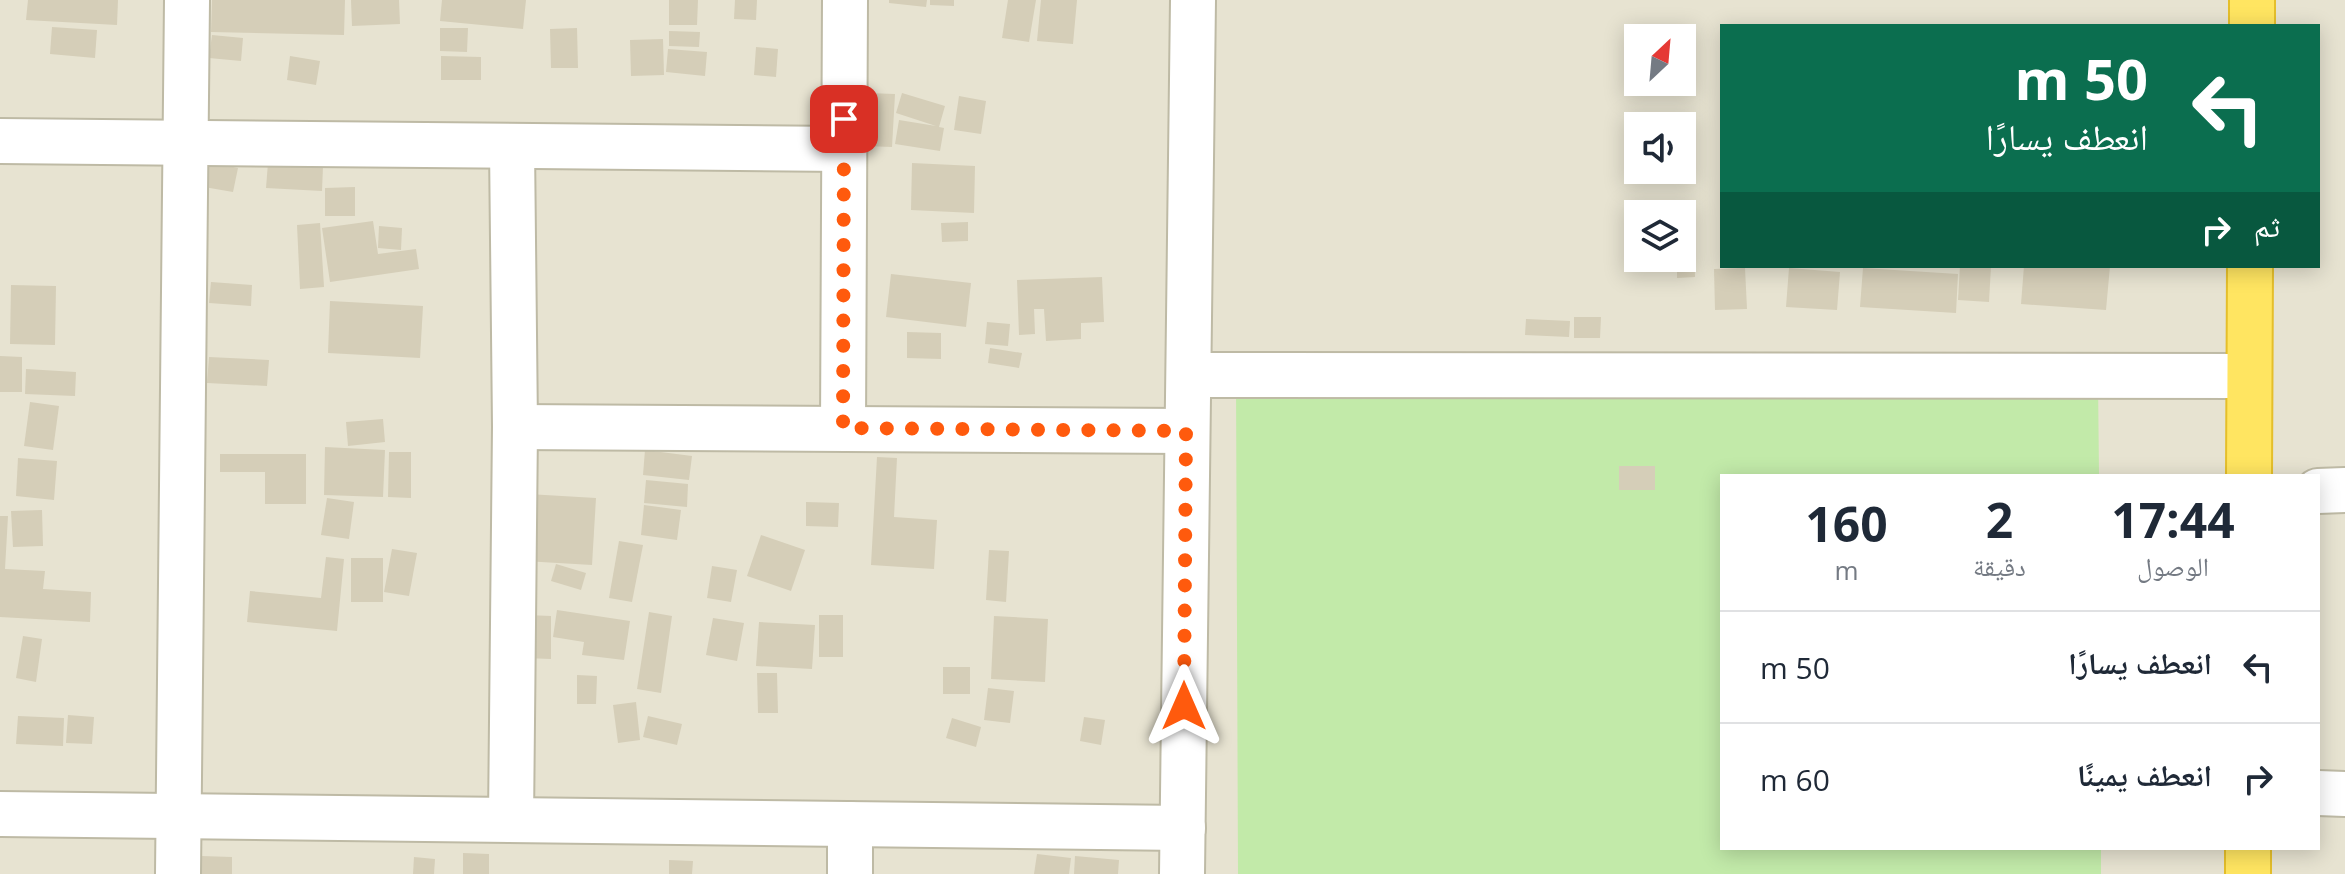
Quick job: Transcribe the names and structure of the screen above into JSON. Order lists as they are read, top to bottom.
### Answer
{
  "north": "top right",
  "page": {
    "turn": ["50 m", "انعطف يسارًا"],
    "then": "ثم",
    "eta": [
      "17:44",
      "الوصول",
      "2",
      "دقيقة",
      "160",
      "m"
    ],
    "list": [
      {
        "name": "انعطف يسارًا",
        "value": "50 m"
      },
      {
        "name": "انعطف يمينًا",
        "value": "60 m"
      }
    ]
  }
}
